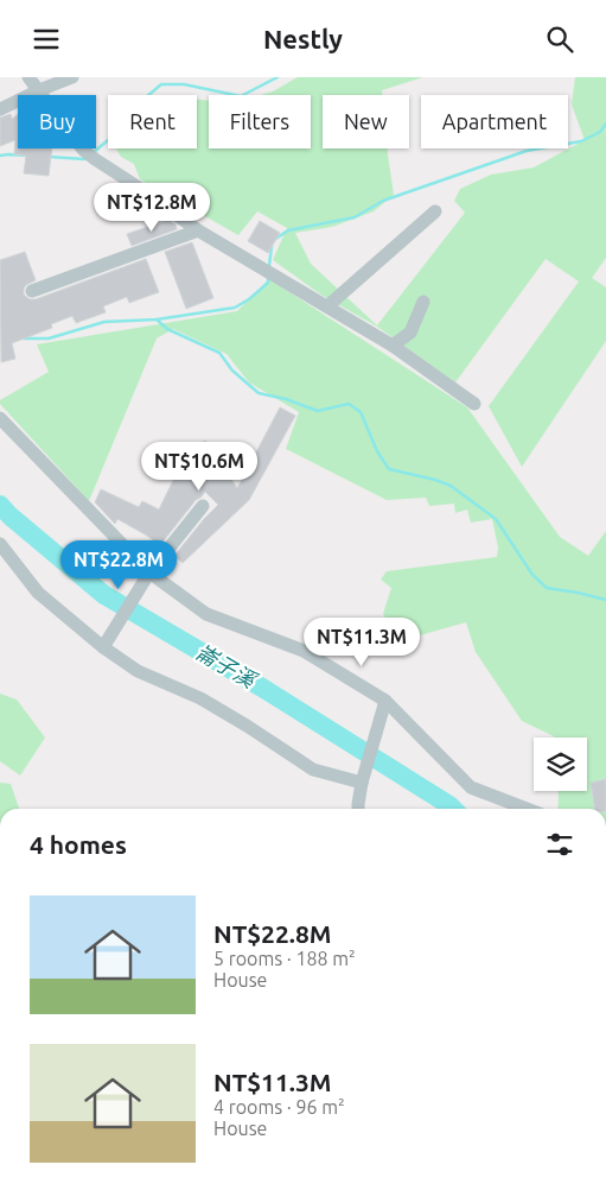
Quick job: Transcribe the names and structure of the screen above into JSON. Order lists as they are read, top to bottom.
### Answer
{
  "water": ["崙子溪"],
  "page": {
    "header": "Nestly",
    "chip": [
      "Buy",
      "Rent",
      "Filters",
      "New",
      "Apartment"
    ],
    "price": [
      "NT$12.8M",
      "NT$10.6M",
      "NT$22.8M",
      "NT$11.3M"
    ],
    "heading": "4 homes",
    "list": [
      {
        "name": "NT$22.8M",
        "note": "5 rooms · 188 m² · House"
      },
      {
        "name": "NT$11.3M",
        "note": "4 rooms · 96 m² · House"
      }
    ]
  }
}
